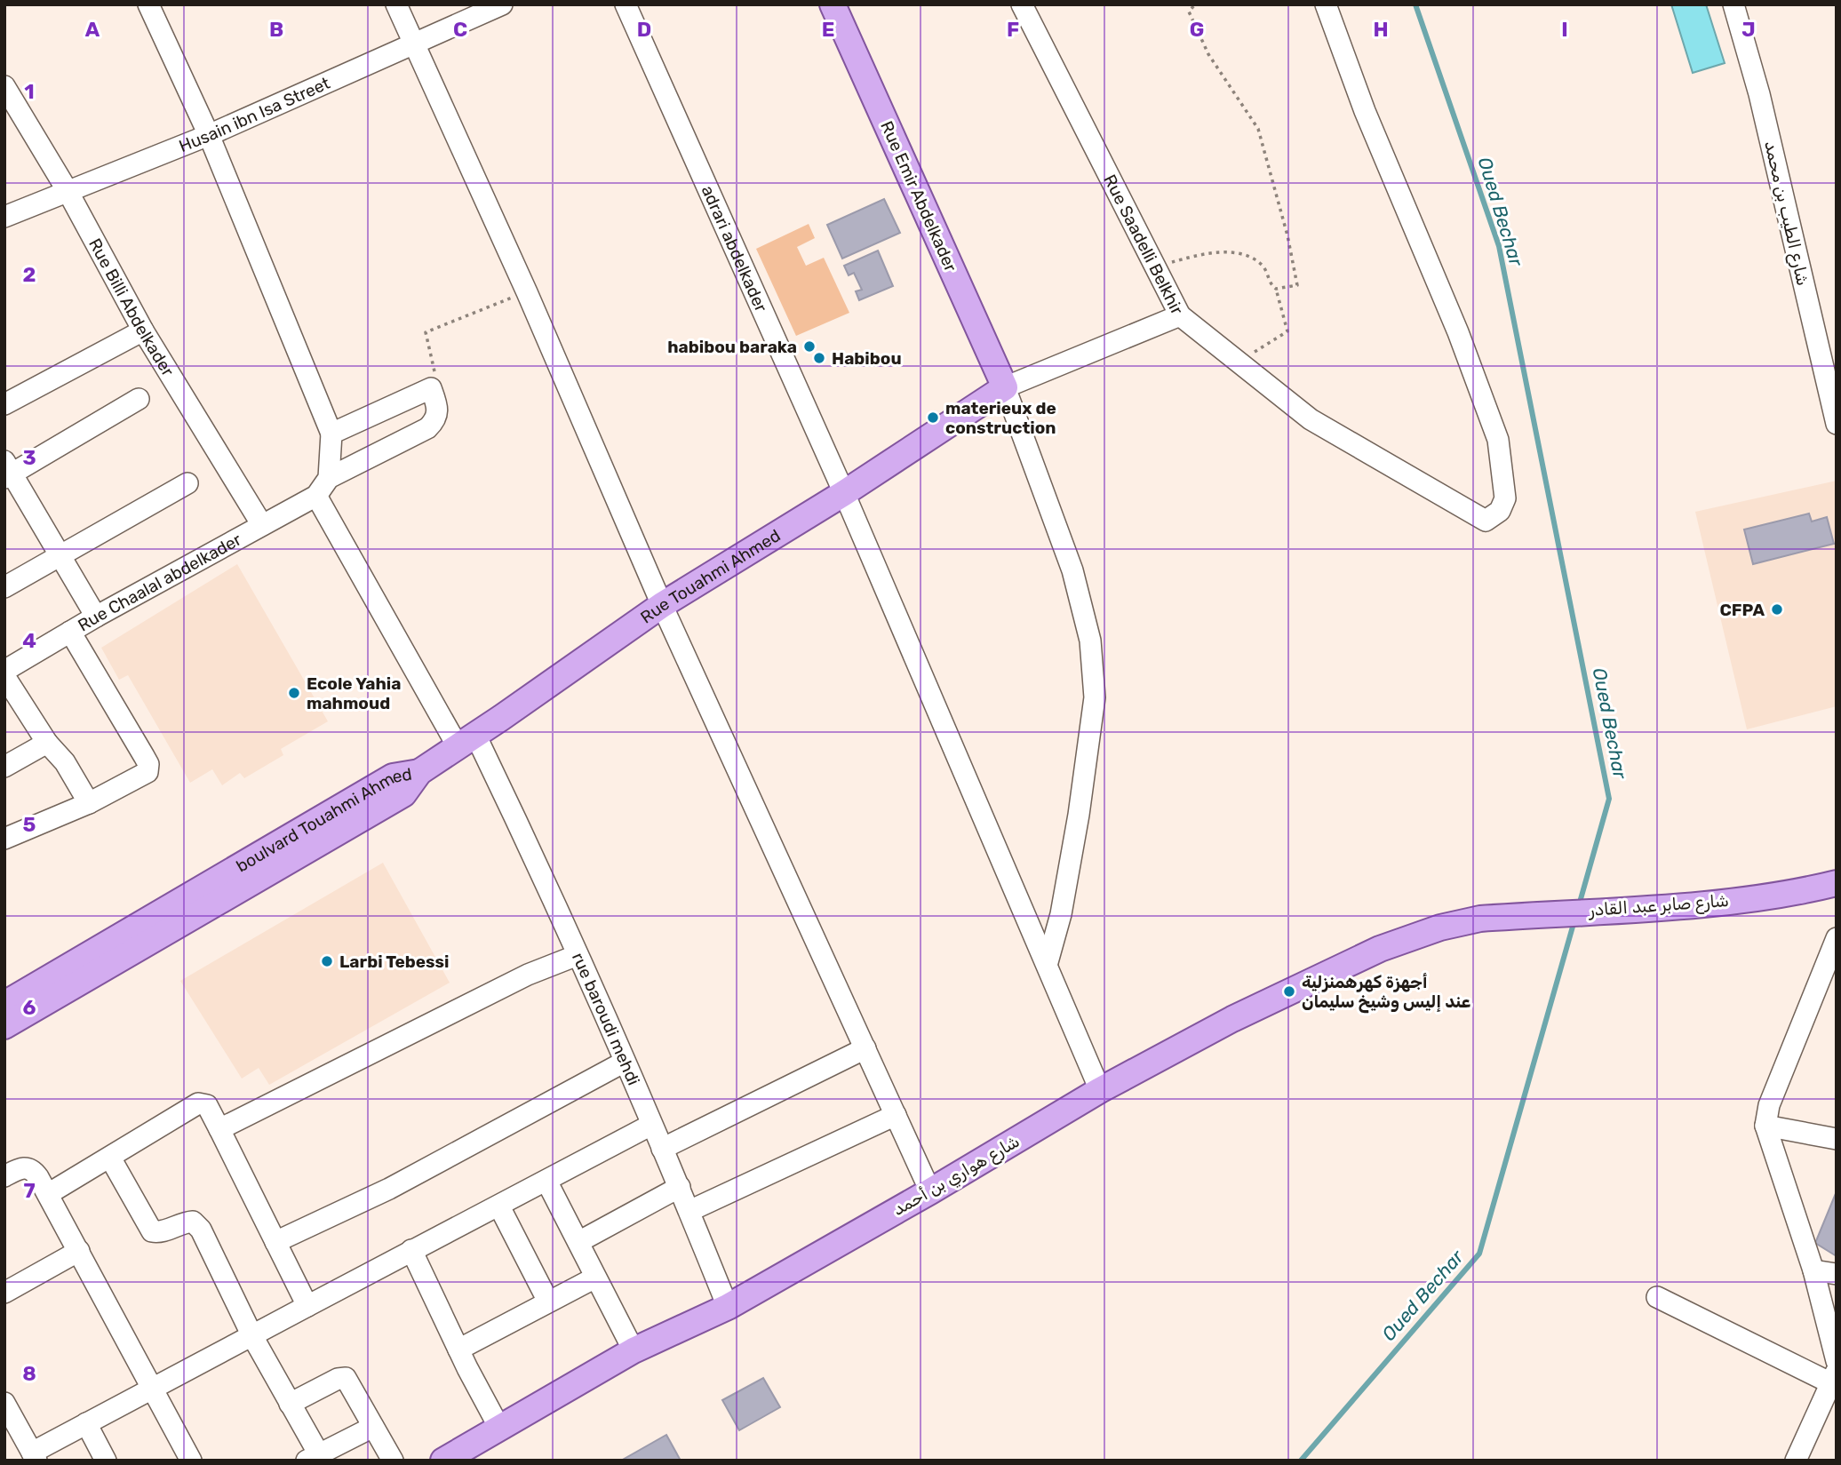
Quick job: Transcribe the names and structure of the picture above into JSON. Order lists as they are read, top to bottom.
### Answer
{
  "streets": {
    "main road": [
      "Rue Emir Abdelkader",
      "Rue Touahmi Ahmed",
      "boulvard Touahmi Ahmed",
      "شارع صابر عبد القادر",
      "شارع هواري بن أحمد"
    ],
    "street": [
      "Husain ibn Isa Street",
      "شارع الطيب بن محمد",
      "Rue Saadelli Belkhir",
      "adrari abdelkader",
      "Rue Billi Abdelkader",
      "Rue Chaalal abdelkader",
      "rue baroudi mehdi"
    ]
  },
  "crossings": [
    ["Husain ibn Isa Street", "Rue Billi Abdelkader"],
    ["Rue Emir Abdelkader", "Rue Saadelli Belkhir"],
    ["Rue Emir Abdelkader", "Rue Touahmi Ahmed"],
    ["Rue Saadelli Belkhir", "Rue Touahmi Ahmed"],
    ["adrari abdelkader", "Rue Touahmi Ahmed"],
    ["adrari abdelkader", "شارع هواري بن أحمد"],
    ["Rue Billi Abdelkader", "Rue Chaalal abdelkader"],
    ["Rue Touahmi Ahmed", "boulvard Touahmi Ahmed"],
    ["Rue Touahmi Ahmed", "rue baroudi mehdi"],
    ["Rue Chaalal abdelkader", "rue baroudi mehdi"],
    ["شارع صابر عبد القادر", "شارع هواري بن أحمد"],
    ["rue baroudi mehdi", "شارع هواري بن أحمد"]
  ],
  "water": ["Oued Bechar"],
  "places": [
    "habibou baraka",
    "Habibou",
    "materieux de construction",
    "CFPA",
    "Ecole Yahia mahmoud",
    "Larbi Tebessi",
    "أجهزة كهرهمنزلية عند إليس وشيخ سليمان"
  ],
  "grid": {
    "columns": [
      "A",
      "B",
      "C",
      "D",
      "E",
      "F",
      "G",
      "H",
      "I",
      "J"
    ],
    "rows": [
      "1",
      "2",
      "3",
      "4",
      "5",
      "6",
      "7",
      "8"
    ]
  }
}
